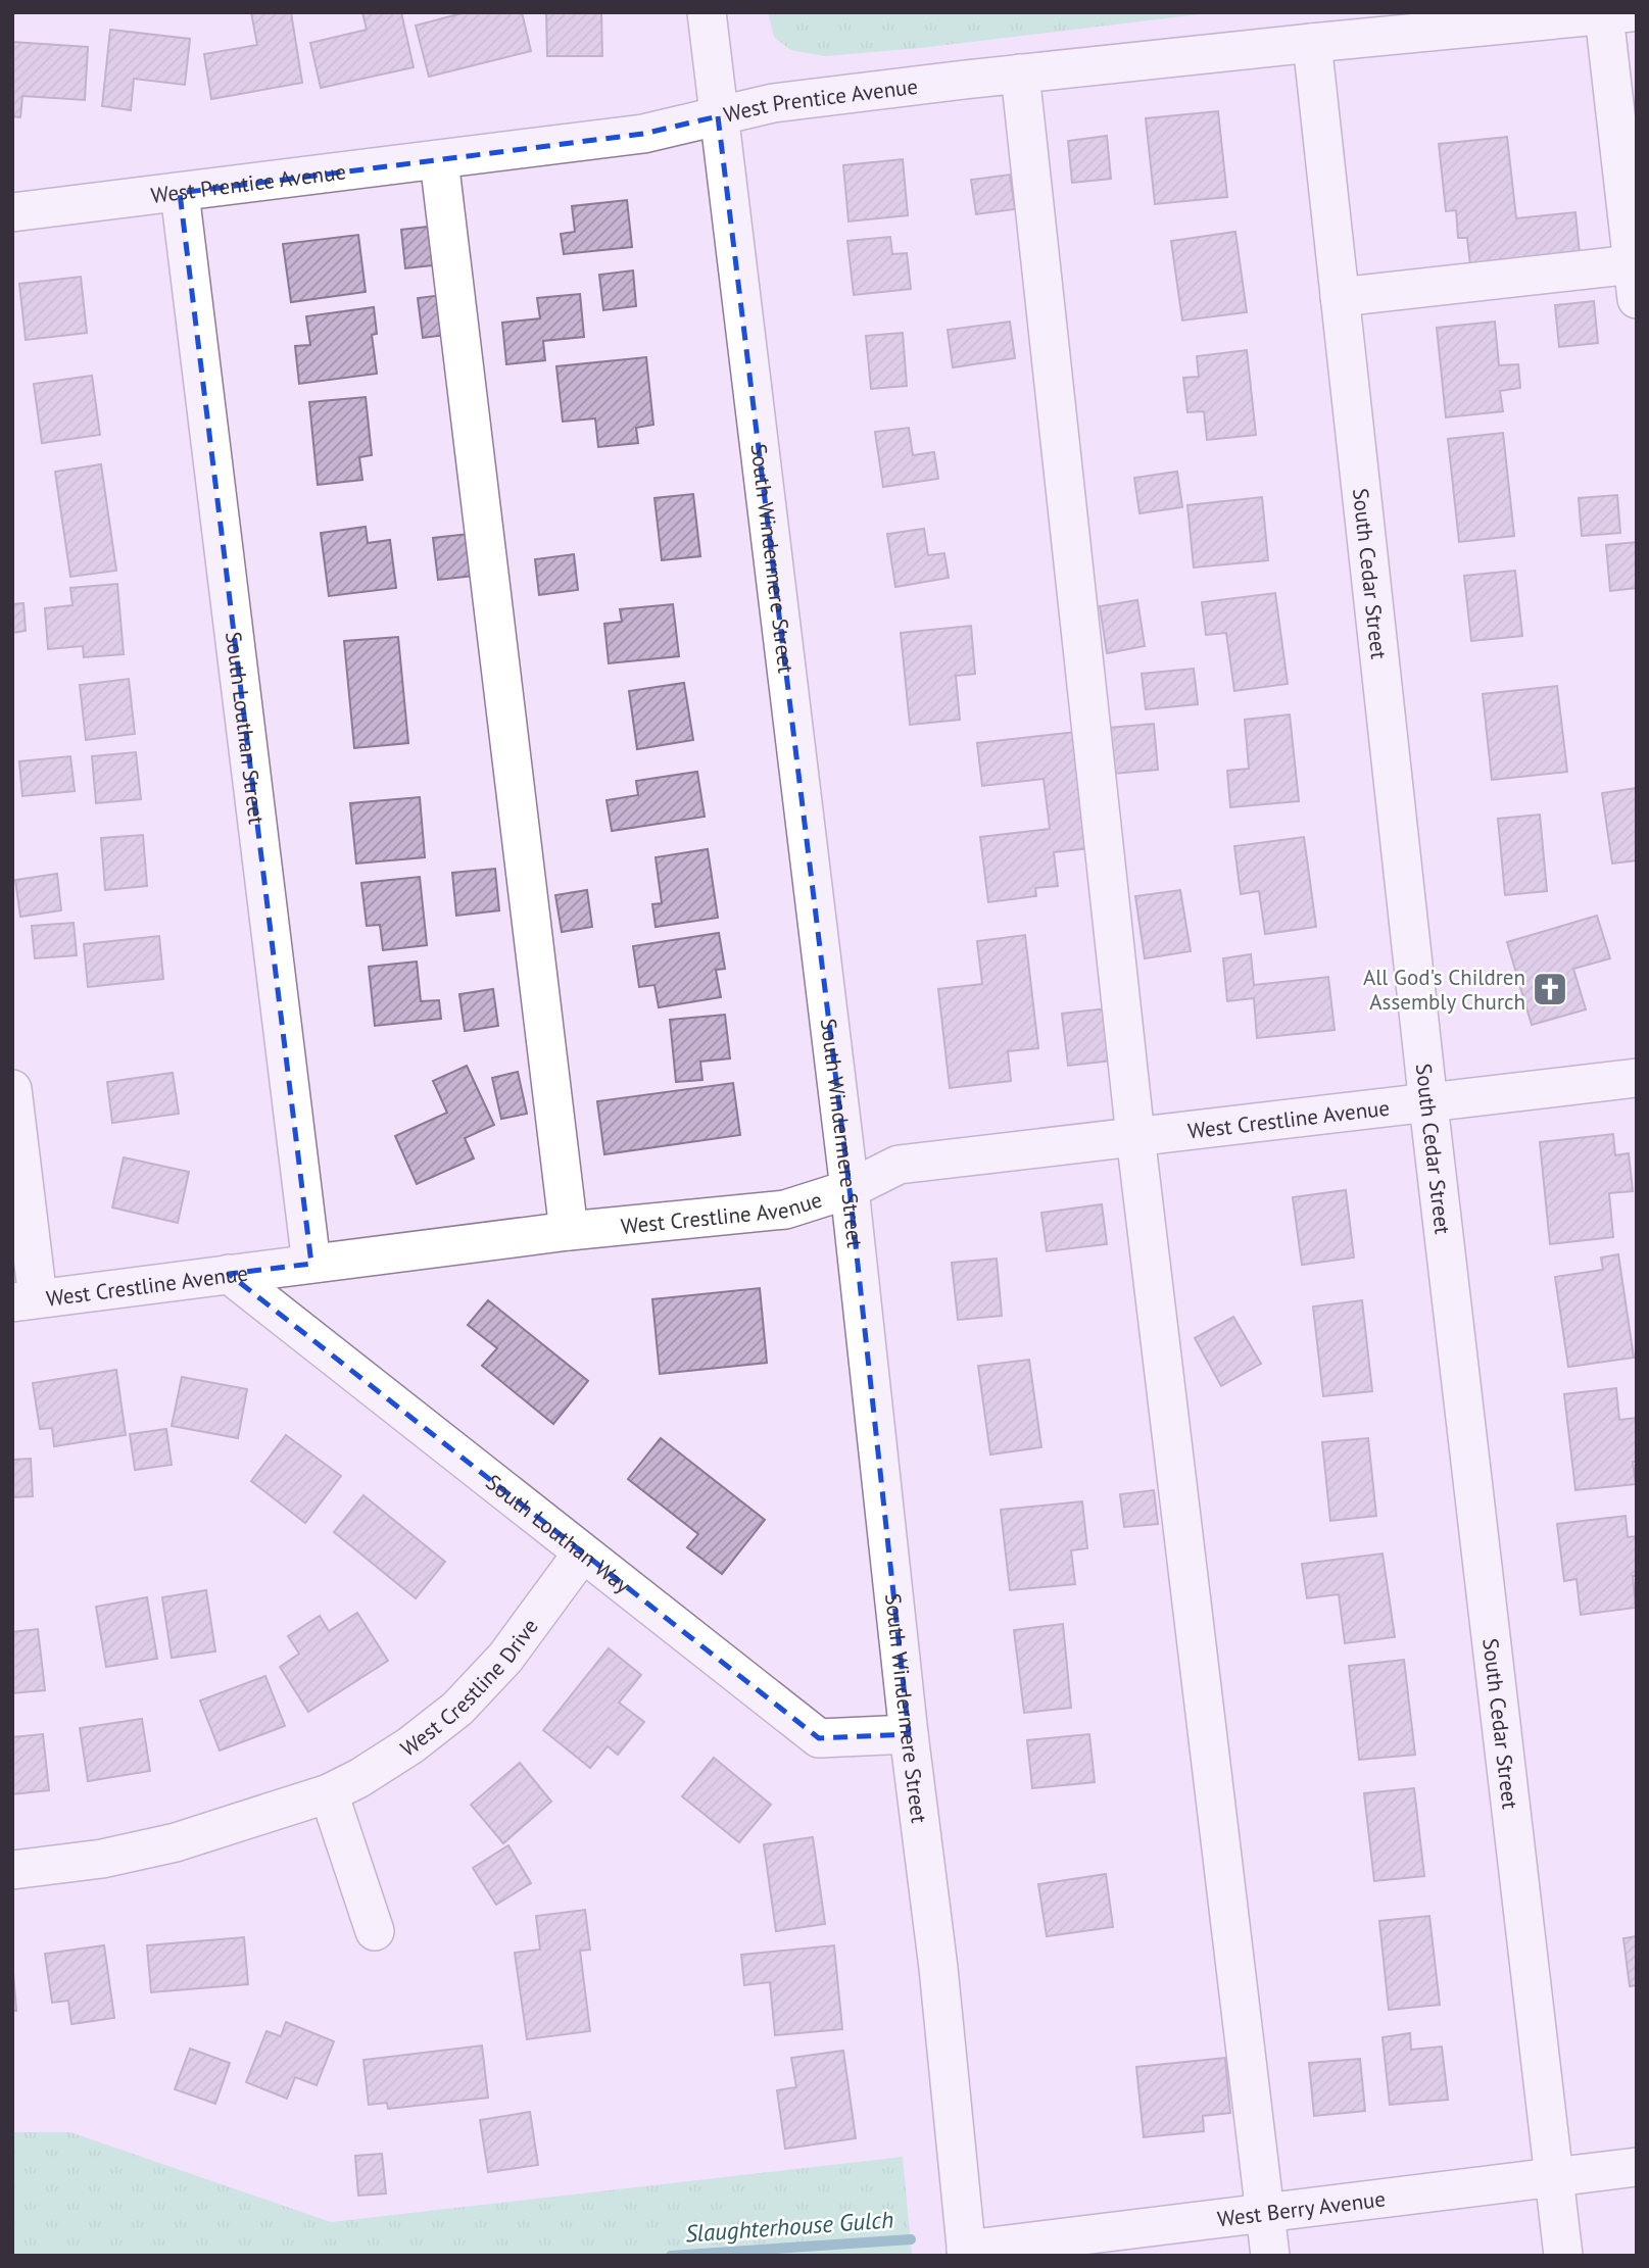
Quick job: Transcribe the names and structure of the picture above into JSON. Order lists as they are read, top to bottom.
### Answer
{
  "streets": {
    "street": [
      "West Prentice Avenue",
      "South Windermere Street",
      "South Cedar Street",
      "South Louthan Street",
      "West Crestline Avenue",
      "South Louthan Way",
      "West Crestline Drive",
      "West Berry Avenue"
    ]
  },
  "crossings": [
    ["West Prentice Avenue", "South Windermere Street"],
    ["West Prentice Avenue", "South Cedar Street"],
    ["West Prentice Avenue", "South Louthan Street"],
    ["South Windermere Street", "West Crestline Avenue"],
    ["South Windermere Street", "South Louthan Way"],
    ["South Windermere Street", "West Berry Avenue"],
    ["South Cedar Street", "West Crestline Avenue"],
    ["South Cedar Street", "West Berry Avenue"],
    ["South Louthan Street", "West Crestline Avenue"],
    ["West Crestline Avenue", "South Louthan Way"],
    ["South Louthan Way", "West Crestline Drive"]
  ],
  "water": ["Slaughterhouse Gulch"],
  "places": {
    "church": ["All God's Children Assembly Church"]
  }
}
